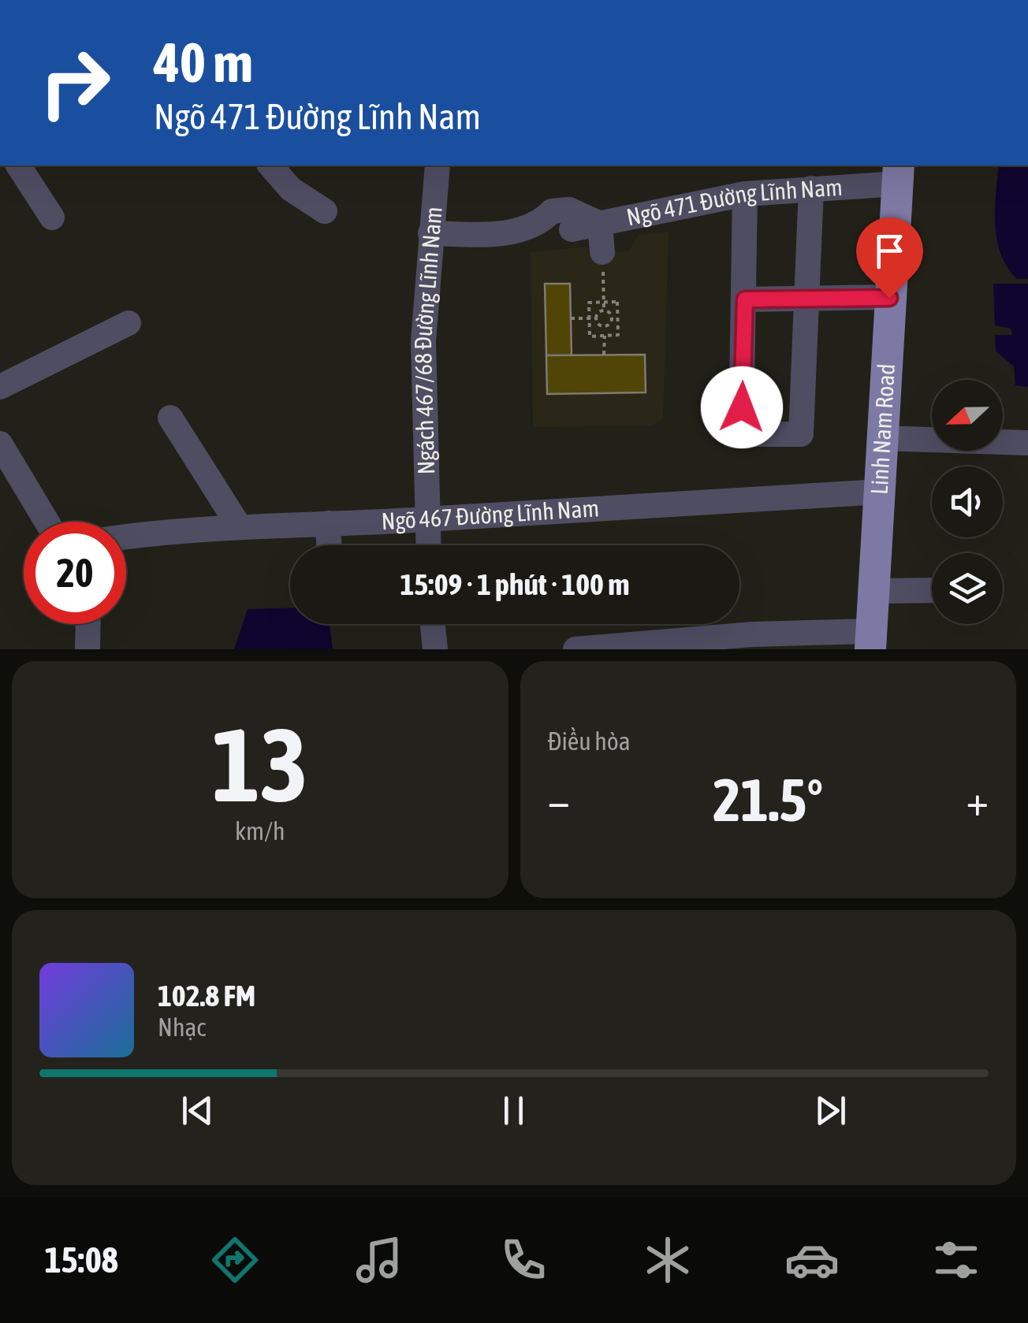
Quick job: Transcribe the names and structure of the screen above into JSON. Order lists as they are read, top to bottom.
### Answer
{
  "streets": {
    "main road": ["Linh Nam Road"],
    "street": ["Ngõ 471 Đường Lĩnh Nam", "Ngách 467/68 Đường Lĩnh Nam", "Ngõ 467 Đường Lĩnh Nam"]
  },
  "crossings": [
    ["Ngõ 471 Đường Lĩnh Nam", "Linh Nam Road"],
    ["Ngách 467/68 Đường Lĩnh Nam", "Ngõ 467 Đường Lĩnh Nam"],
    ["Linh Nam Road", "Ngõ 467 Đường Lĩnh Nam"]
  ],
  "north": "left",
  "page": {
    "turn": ["40 m", "Ngõ 471 Đường Lĩnh Nam"],
    "limit": "20",
    "trip": "15:09 · 1 phút · 100 m",
    "tile": [
      ["13", "km/h"],
      "Điều hòa"
    ],
    "heat": ["−", "21.5°", "+"],
    "song": ["102.8 FM", "Nhạc"],
    "tabs": "15:08"
  }
}
